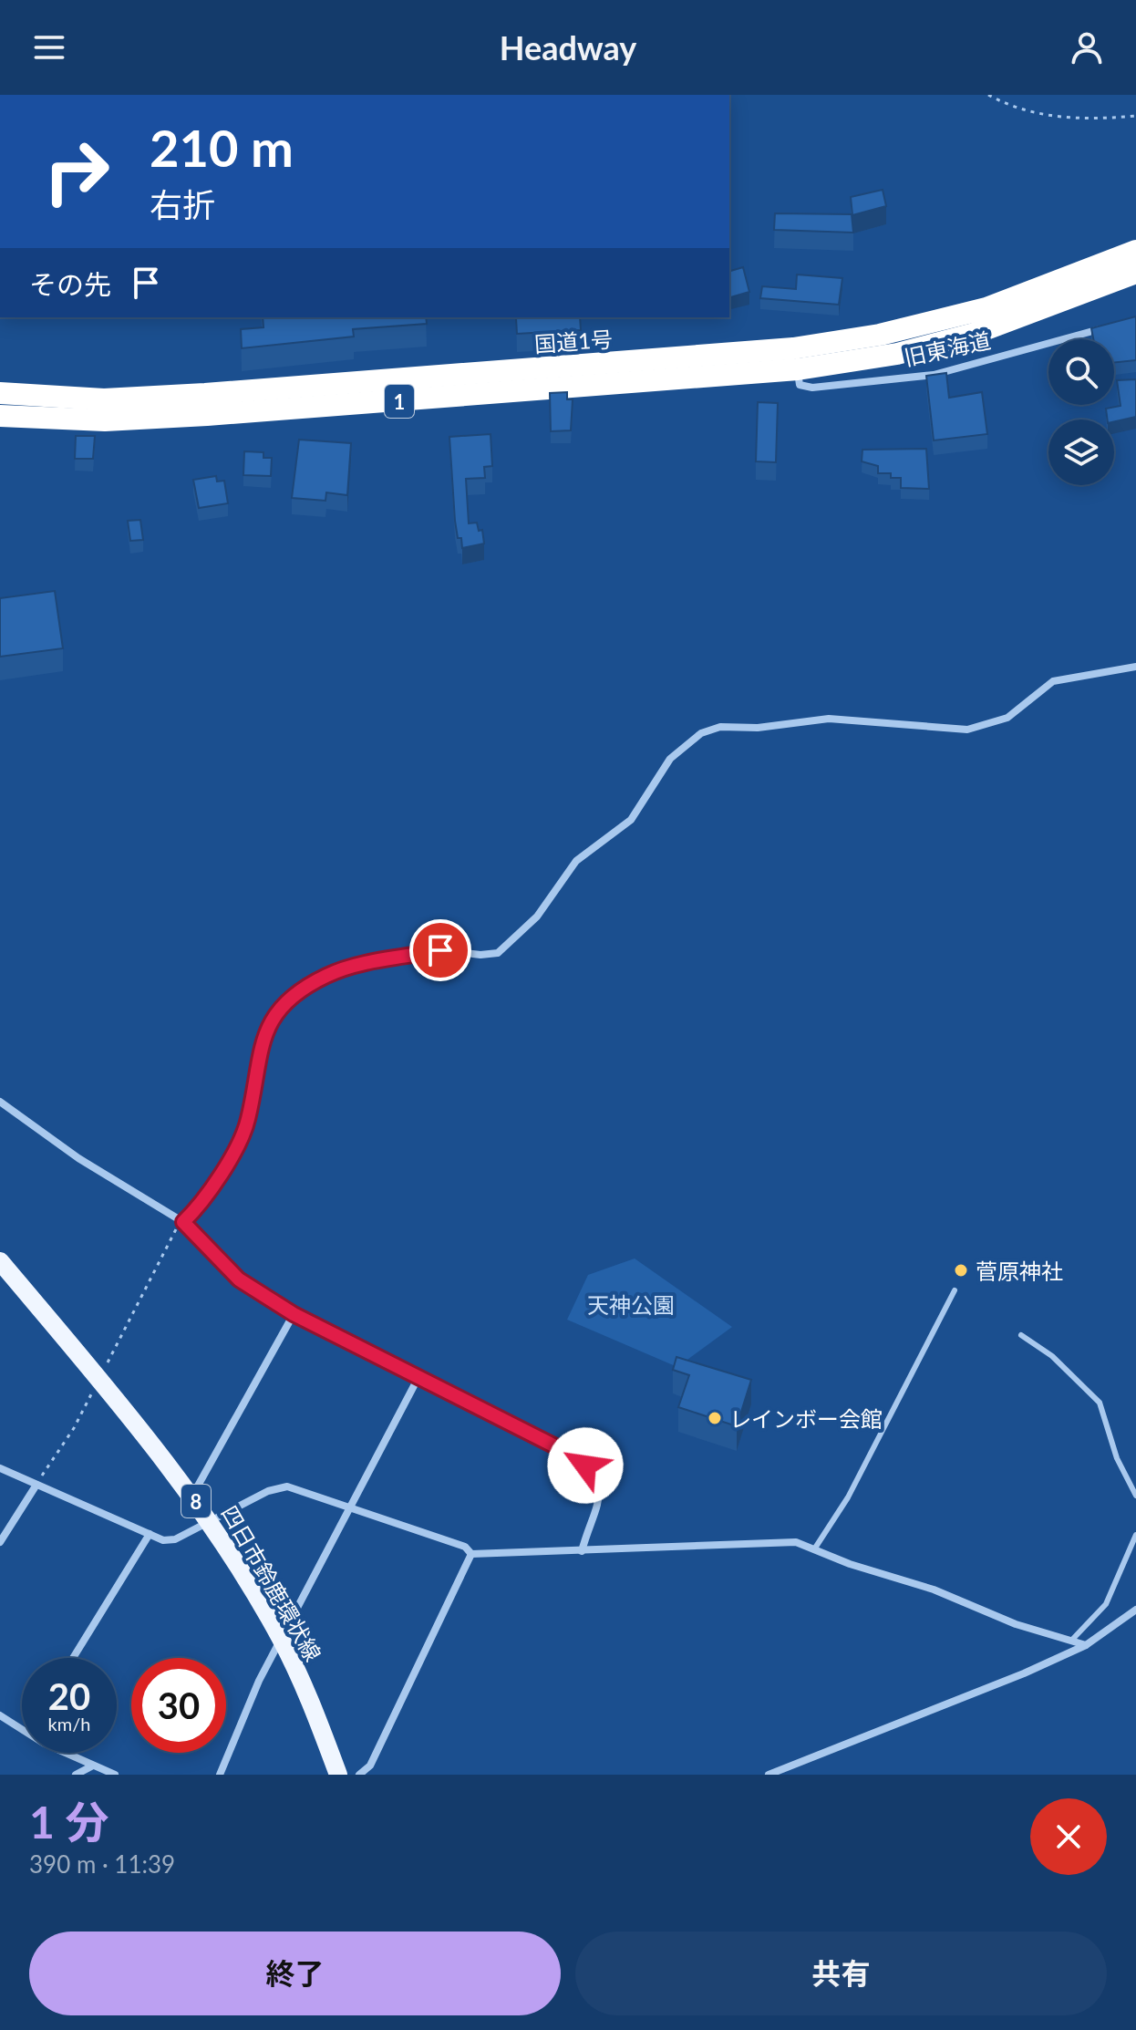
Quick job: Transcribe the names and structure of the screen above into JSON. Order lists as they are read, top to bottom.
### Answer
{
  "streets": {
    "highway": ["国道1号", "1"],
    "main road": ["8", "四日市鈴鹿環状線"],
    "street": ["旧東海道"]
  },
  "crossings": [
    ["国道1号", "旧東海道"]
  ],
  "parks": ["天神公園"],
  "places": ["菅原神社", "レインボー会館"],
  "page": {
    "header": "Headway",
    "turn": ["210 m", "右折"],
    "then": "その先",
    "speed": "20 km/h",
    "limit": "30",
    "heading": ["1 分", "390 m · 11:39"],
    "buttons": ["終了", "共有"]
  }
}
